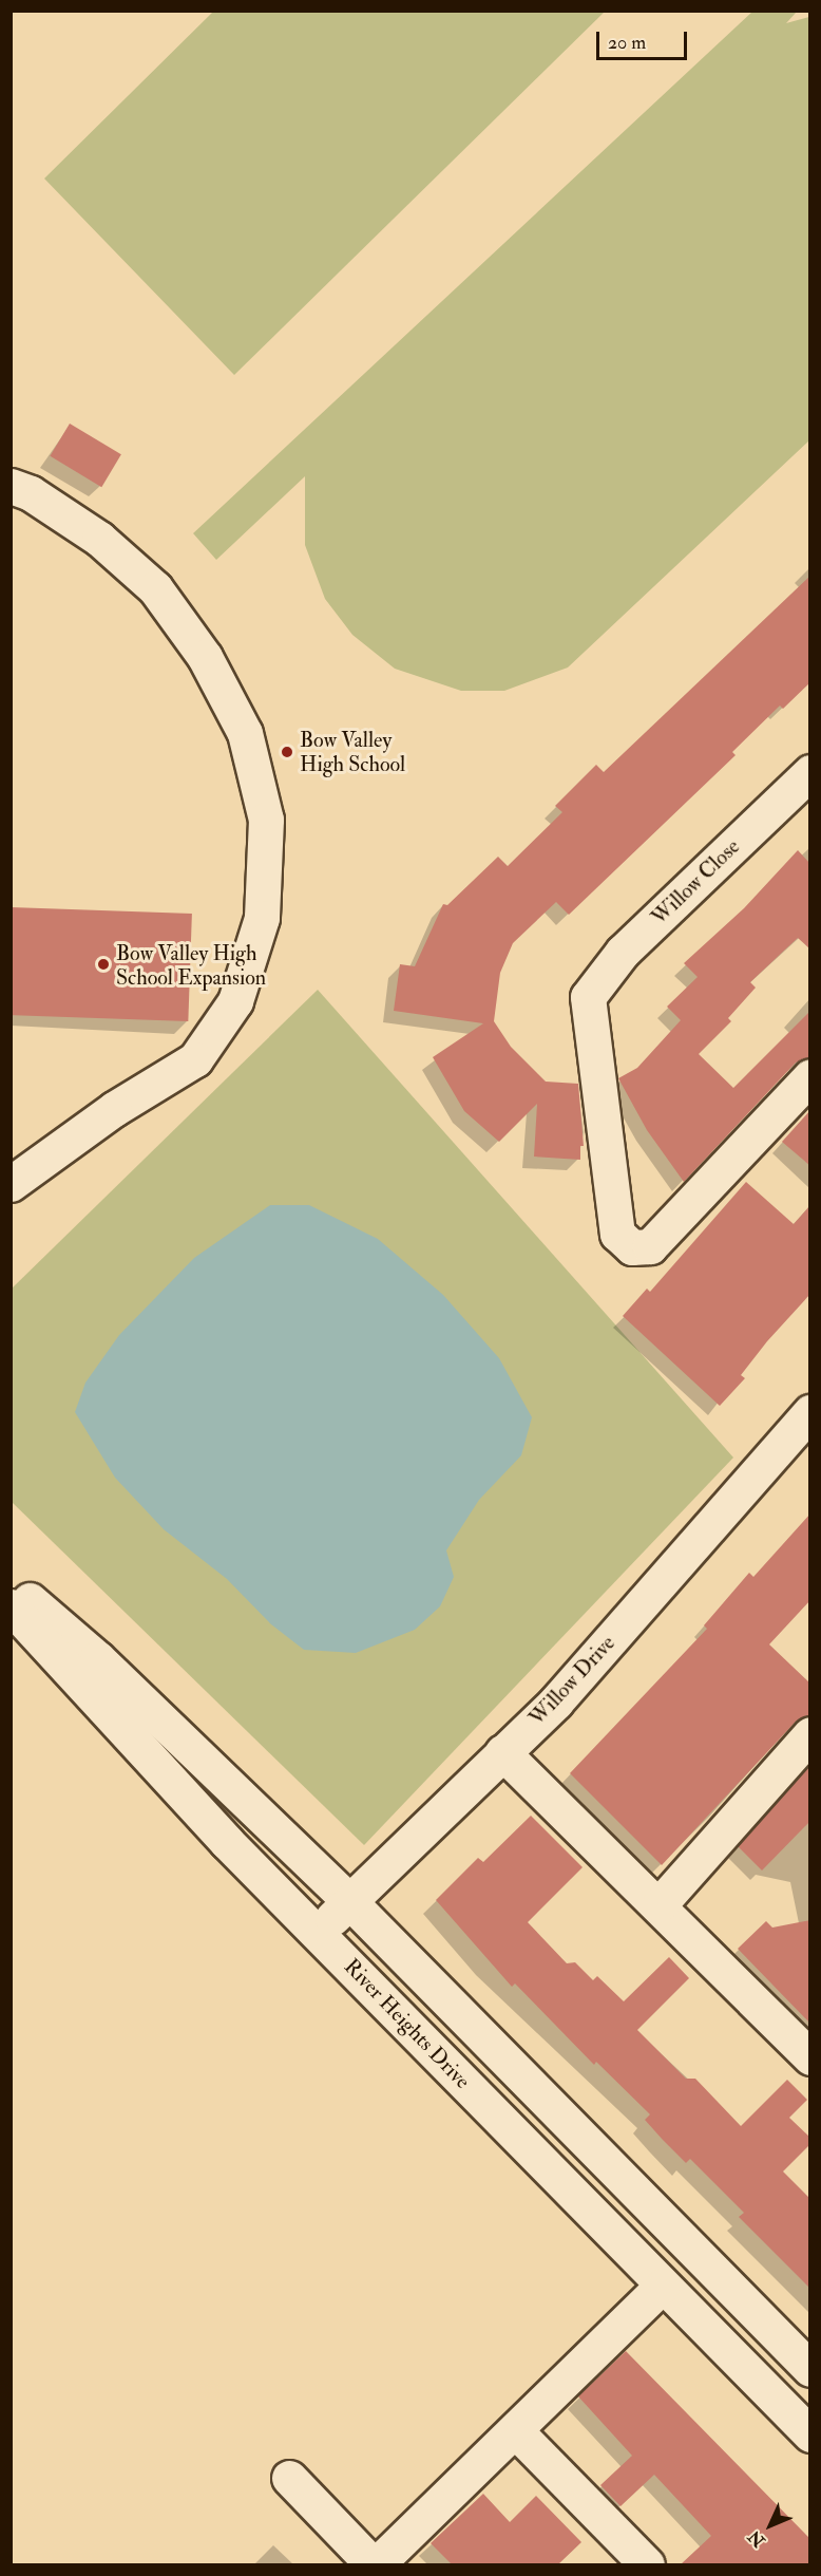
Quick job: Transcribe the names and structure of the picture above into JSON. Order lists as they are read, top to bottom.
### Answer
{
  "streets": {
    "street": ["Willow Close", "Willow Drive", "River Heights Drive"]
  },
  "crossings": [
    ["Willow Drive", "River Heights Drive"]
  ],
  "places": ["Bow Valley High School", "Bow Valley High School Expansion"],
  "scale_bar": "20 m",
  "north": "bottom left"
}
